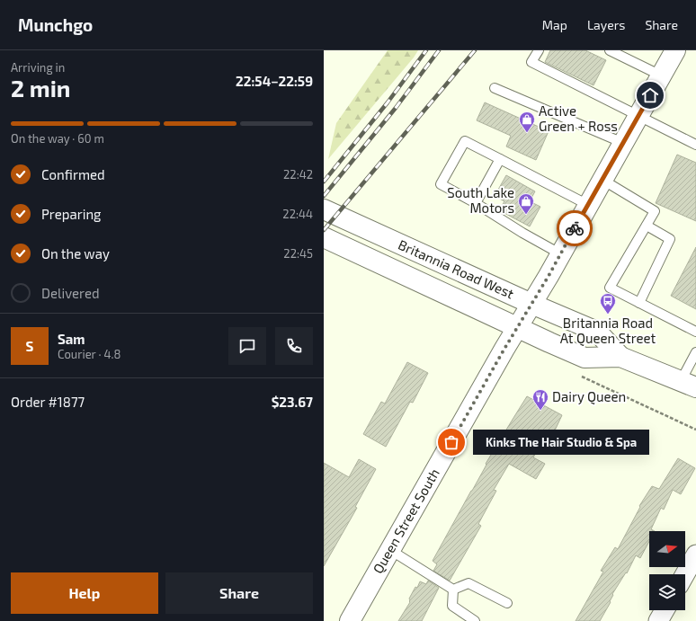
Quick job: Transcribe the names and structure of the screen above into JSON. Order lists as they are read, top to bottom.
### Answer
{
  "streets": {
    "main road": ["Britannia Road West", "Queen Street South"]
  },
  "crossings": [
    ["Britannia Road West", "Queen Street South"]
  ],
  "places": {
    "shop": ["Active Green + Ross", "South Lake Motors"],
    "bus stop": ["Britannia Road At Queen Street"],
    "restaurant": ["Dairy Queen"],
    "other": ["Kinks The Hair Studio & Spa"]
  },
  "north": "right",
  "page": {
    "header": "Munchgo",
    "nav": ["Map", "Layers", "Share"],
    "heading": ["2 min", "Arriving in", "22:54–22:59"],
    "panel": [
      "Sam",
      "Courier · 4.8",
      "Order #1877",
      "$23.67"
    ],
    "bar": "On the way · 60 m",
    "list": [
      ["Confirmed", "22:42"],
      ["Preparing", "22:44"],
      ["On the way", "22:45"],
      "Delivered"
    ],
    "round": "S",
    "bubble": "Kinks The Hair Studio & Spa",
    "buttons": ["Help", "Share"]
  }
}
